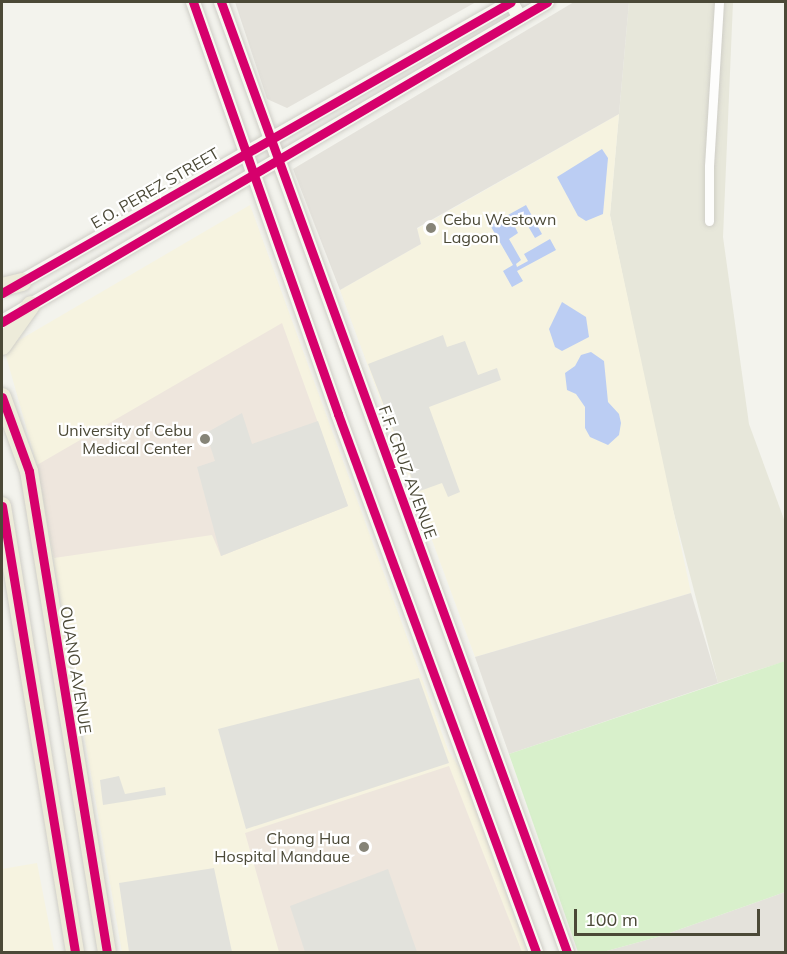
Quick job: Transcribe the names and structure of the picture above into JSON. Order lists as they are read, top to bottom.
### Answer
{
  "streets": {
    "highway": ["OUANO AVENUE"],
    "street": ["E.O. PEREZ STREET", "F.F. CRUZ AVENUE"]
  },
  "crossings": [
    ["E.O. PEREZ STREET", "F.F. CRUZ AVENUE"]
  ],
  "places": ["Cebu Westown Lagoon", "University of Cebu Medical Center", "Chong Hua Hospital Mandaue"],
  "scale_bar": "100 m"
}
